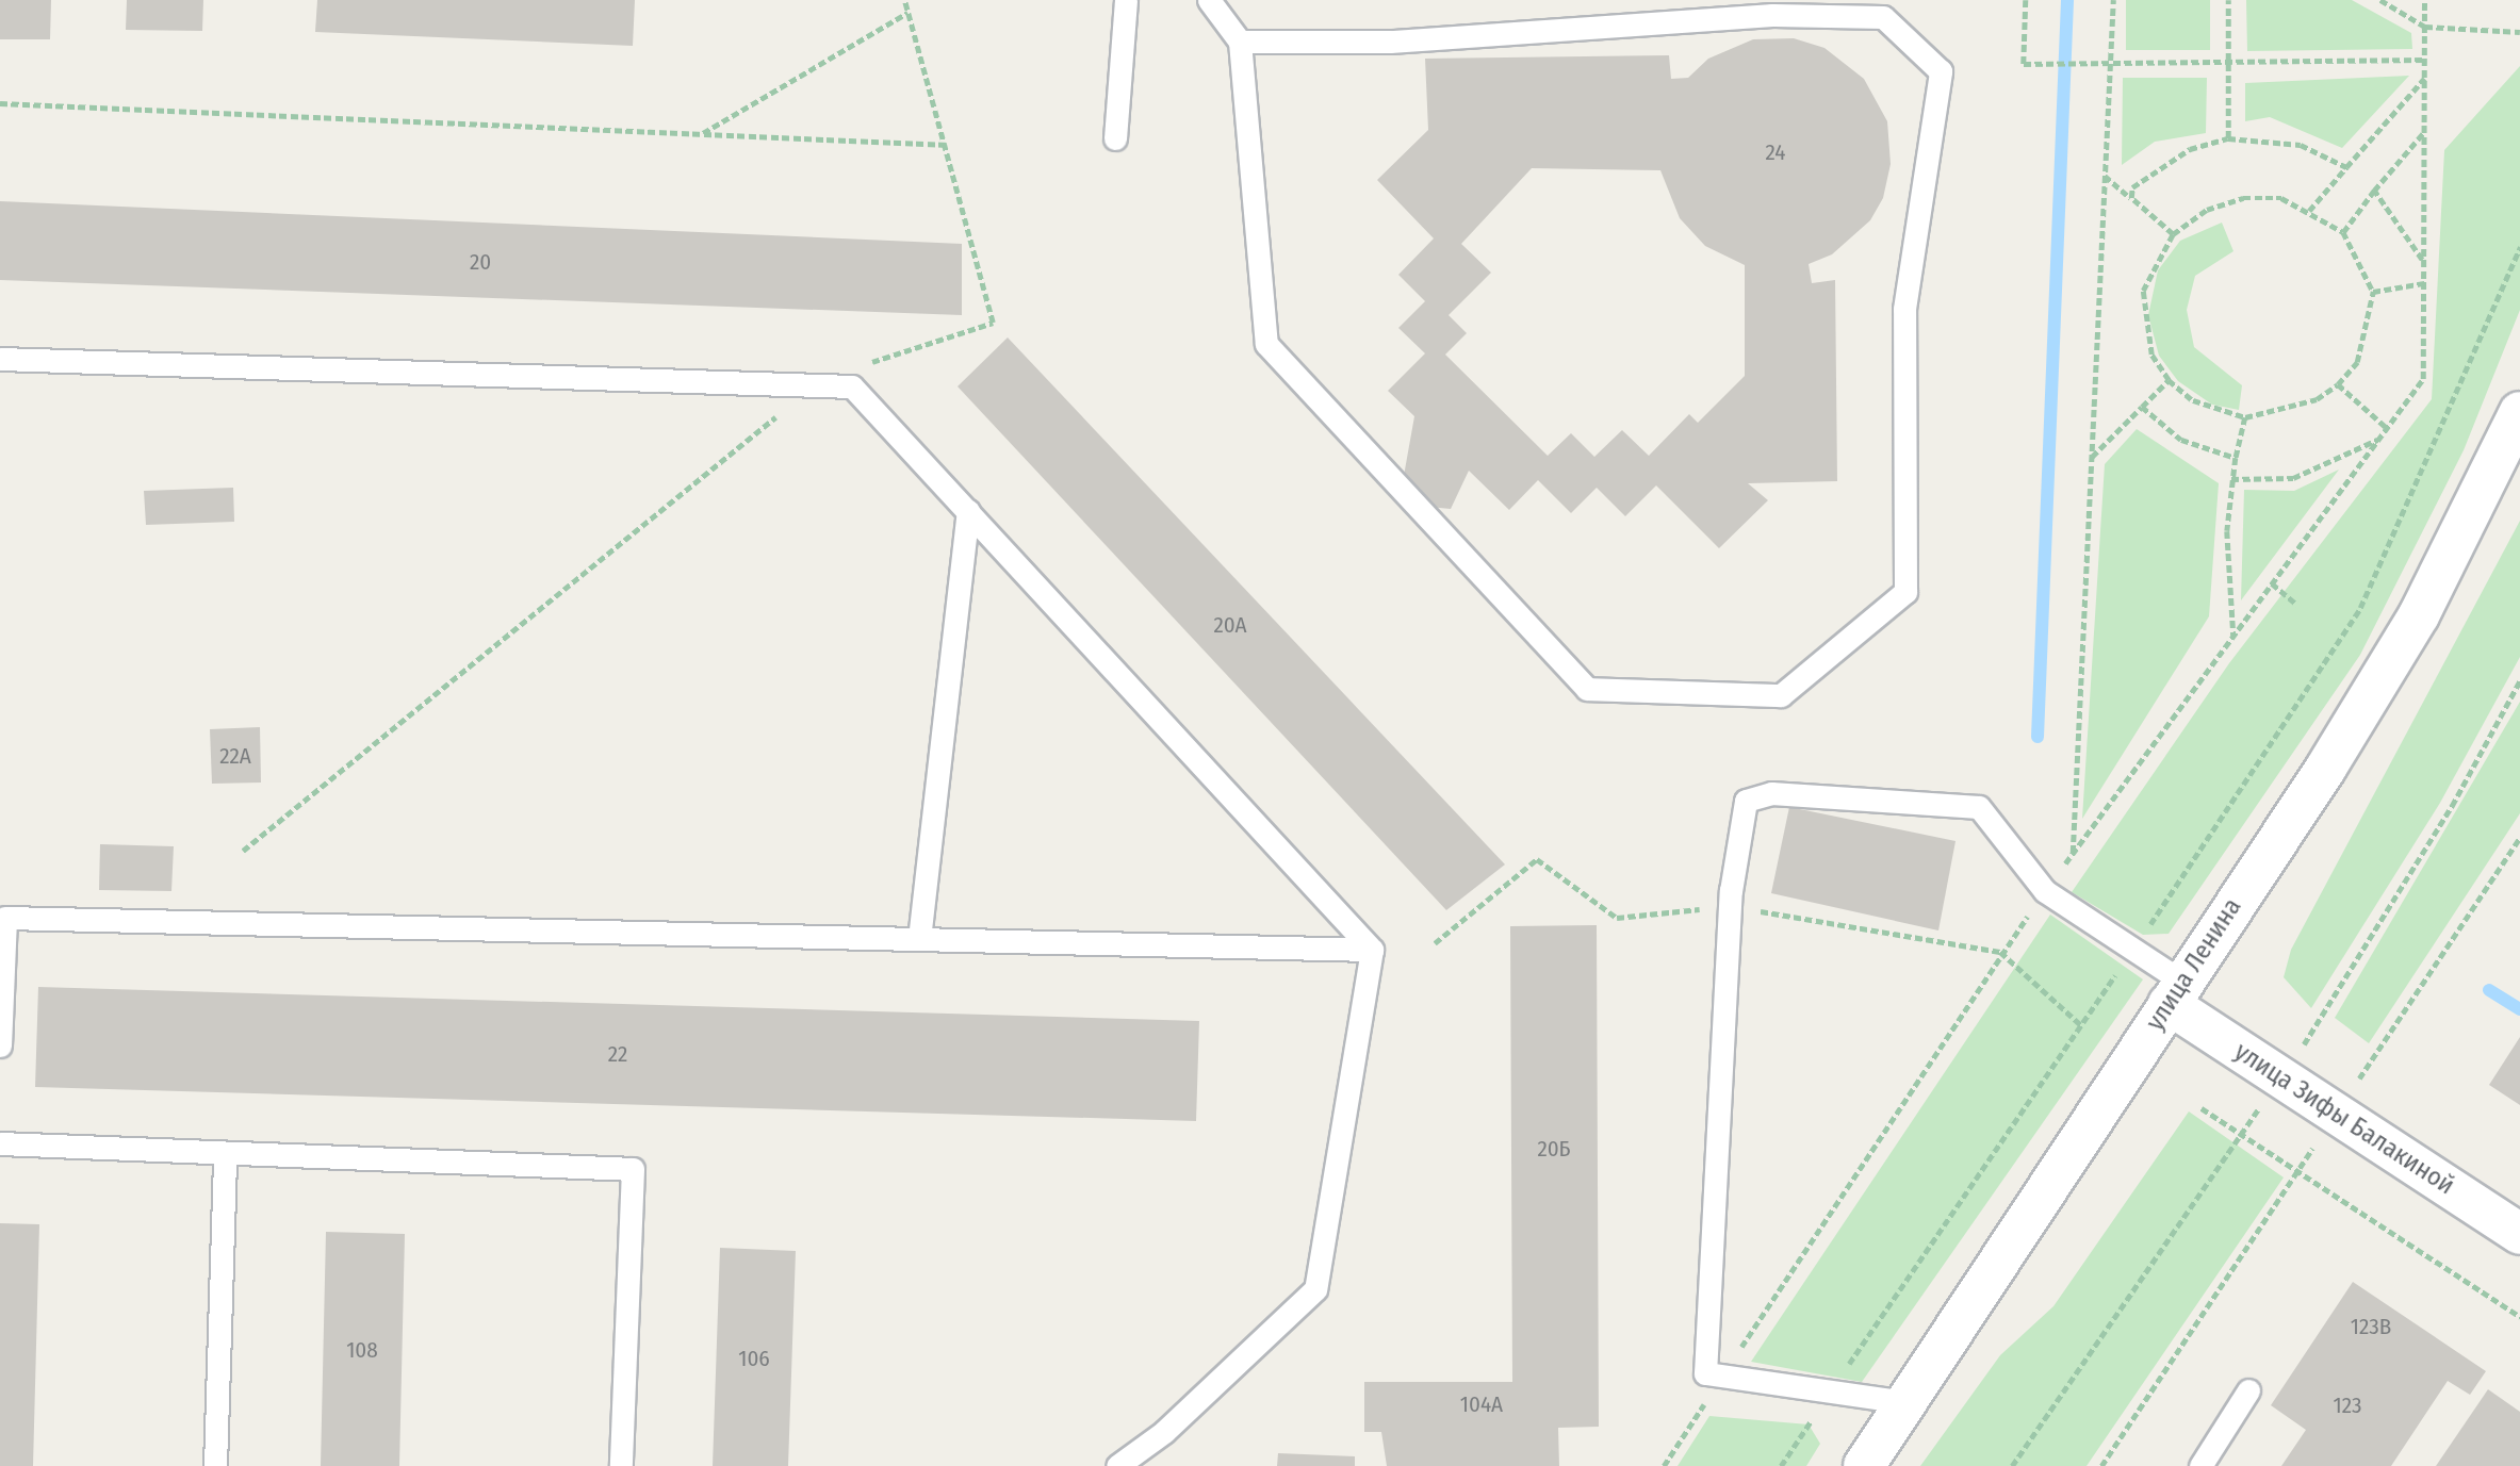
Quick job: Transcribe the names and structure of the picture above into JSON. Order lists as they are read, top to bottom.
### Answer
{
  "streets": {
    "main road": ["улица Ленина", "улица Зифы Балакиной"]
  },
  "crossings": [
    ["улица Ленина", "улица Зифы Балакиной"]
  ],
  "house_numbers": [
    "24",
    "20",
    "20А",
    "22А",
    "22",
    "20Б",
    "123В",
    "108",
    "106",
    "104А",
    "123"
  ]
}
